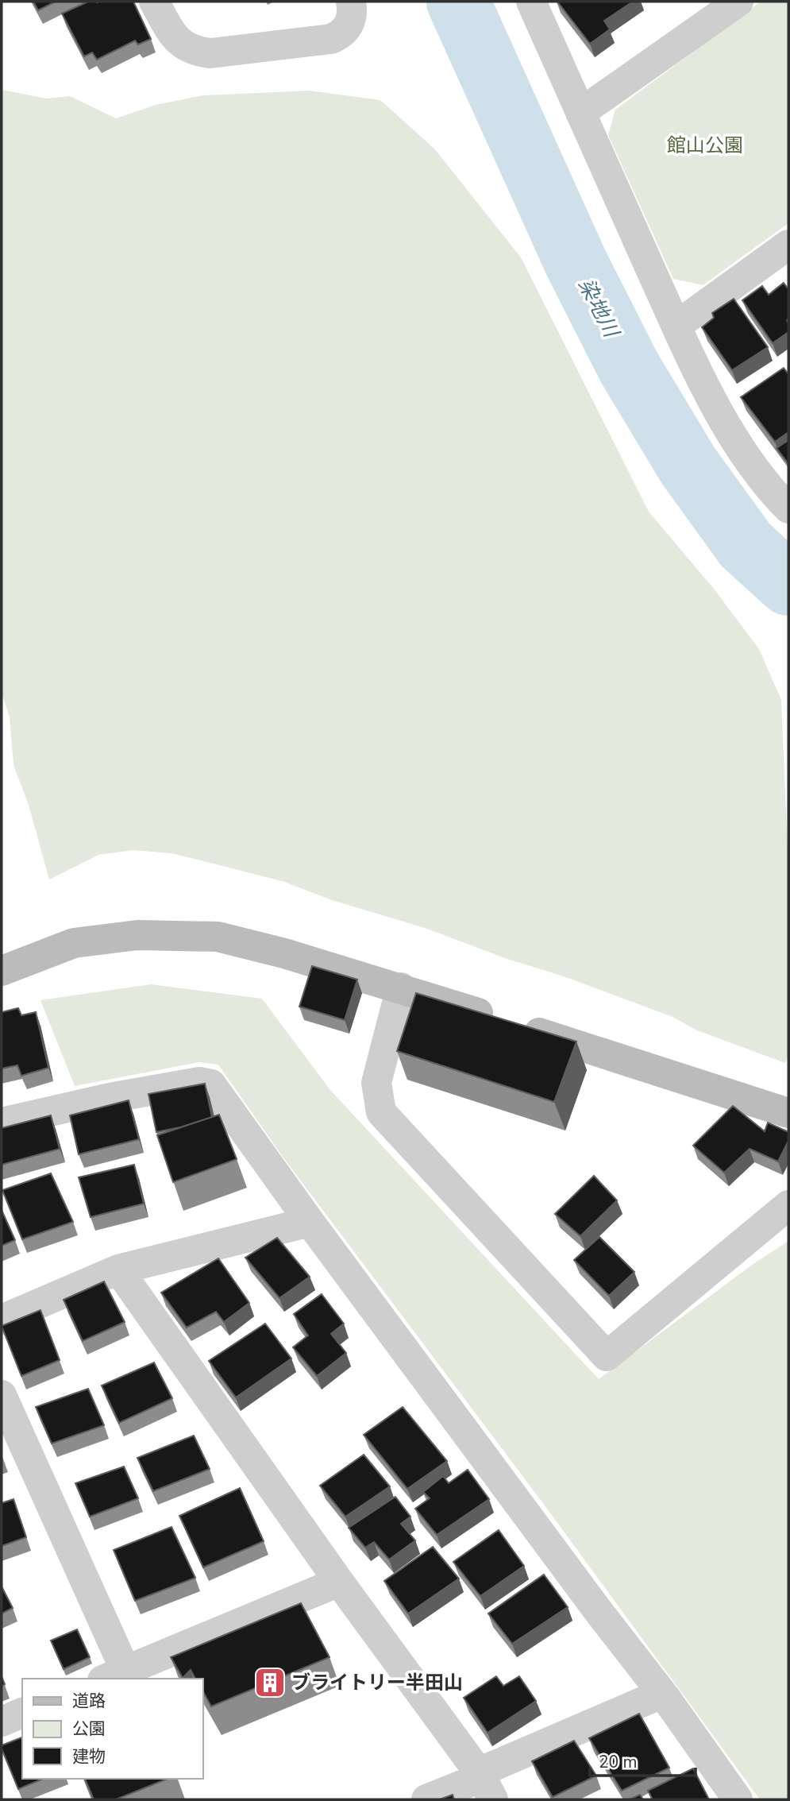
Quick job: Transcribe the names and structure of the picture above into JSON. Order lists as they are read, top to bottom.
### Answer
{
  "water": ["染地川"],
  "parks": ["館山公園"],
  "places": {
    "building": ["ブライトリー半田山"]
  },
  "legend": ["道路", "公園", "建物"],
  "scale_bar": "20 m"
}
